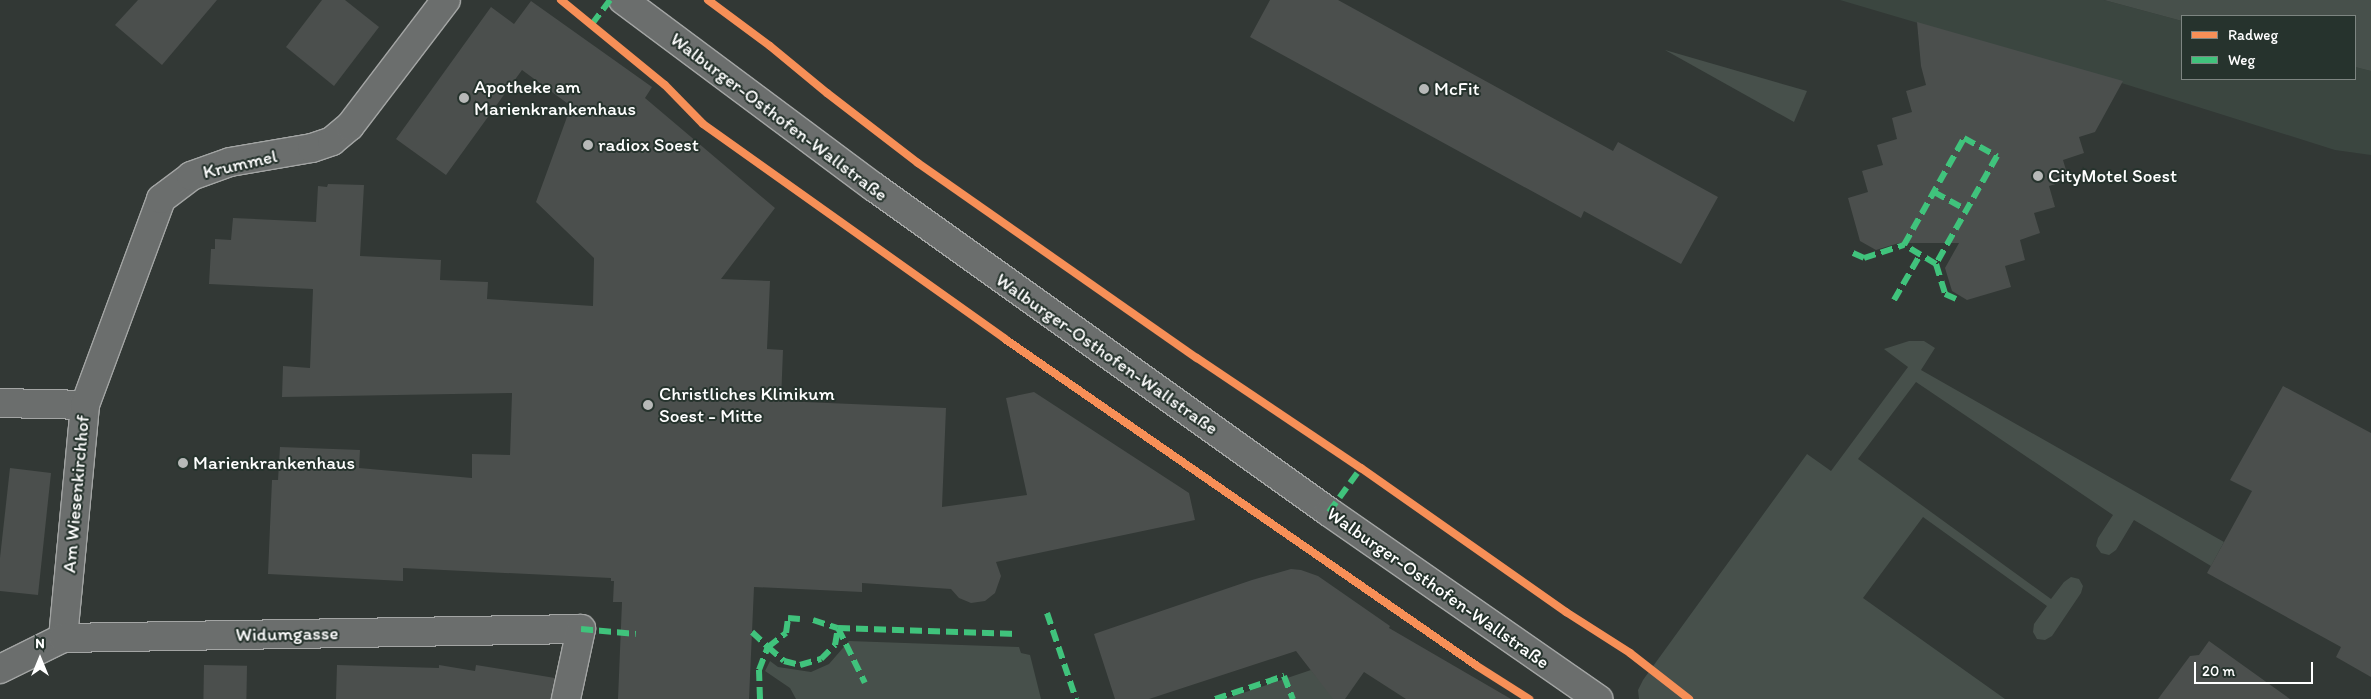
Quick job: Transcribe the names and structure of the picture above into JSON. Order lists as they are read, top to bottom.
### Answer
{
  "streets": {
    "street": [
      "Walburger-Osthofen-Wallstraße",
      "Krummel",
      "Am Wiesenkirchhof",
      "Widumgasse"
    ]
  },
  "crossings": [
    ["Krummel", "Am Wiesenkirchhof"],
    ["Am Wiesenkirchhof", "Widumgasse"]
  ],
  "places": [
    "McFit",
    "Apotheke am Marienkrankenhaus",
    "radiox Soest",
    "CityMotel Soest",
    "Christliches Klinikum Soest - Mitte",
    "Marienkrankenhaus"
  ],
  "legend": ["Radweg", "Weg"],
  "scale_bar": "20 m",
  "north": "top"
}
